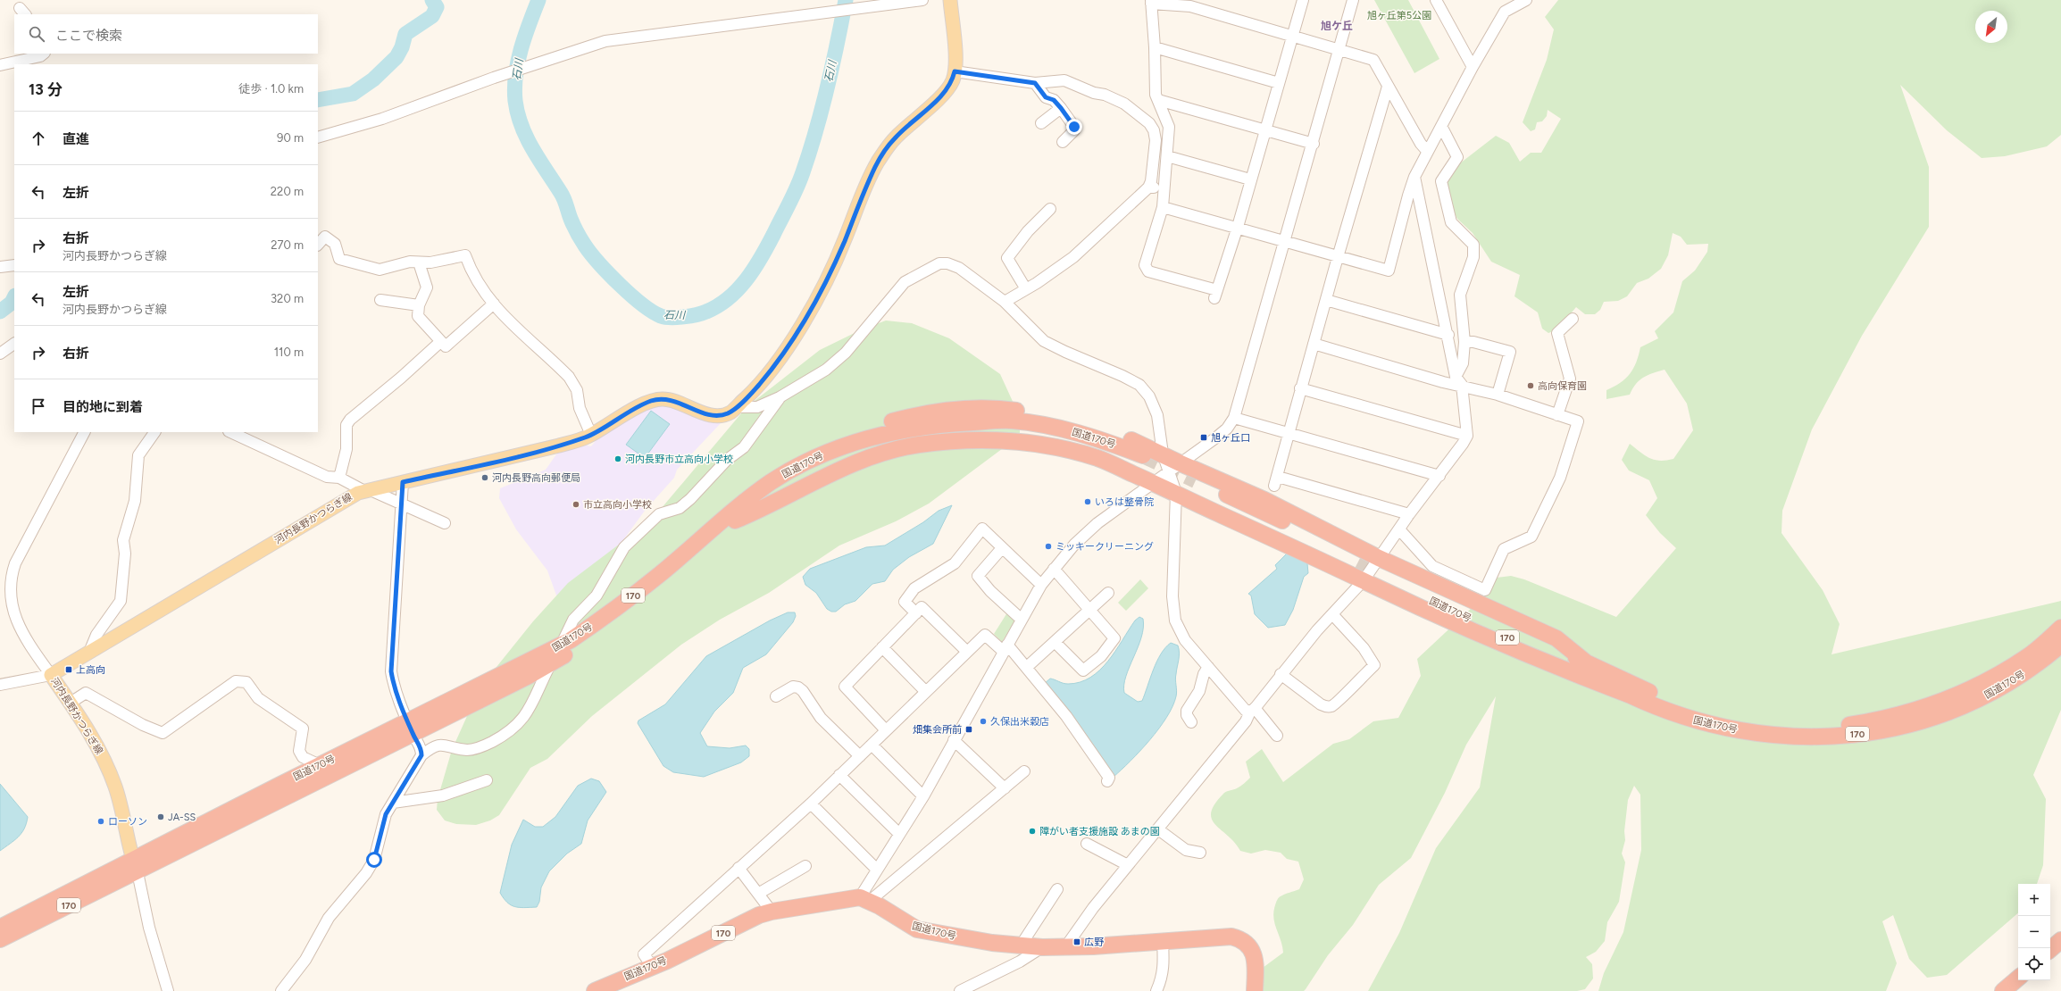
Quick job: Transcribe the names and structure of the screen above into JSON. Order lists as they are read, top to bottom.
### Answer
{
  "streets": {
    "highway": ["国道170号", "170"],
    "main road": ["河内長野かつらぎ線"]
  },
  "crossings": [
    ["国道170号", "河内長野かつらぎ線"]
  ],
  "districts": ["旭ケ丘"],
  "water": ["石川"],
  "parks": ["旭ヶ丘第5公園"],
  "places": {
    "other": [
      "高向保育園",
      "河内長野市立高向小学校",
      "河内長野高向郵便局",
      "いろは整骨院",
      "市立高向小学校",
      "ミッキークリーニング",
      "久保出米穀店",
      "JA-SS",
      "ローソン",
      "障がい者支援施設 あまの園"
    ],
    "transit": [
      "旭ヶ丘口",
      "上高向",
      "畑集会所前",
      "広野"
    ]
  },
  "north": "bottom left",
  "page": {
    "search": "ここで検索",
    "heading": ["13 分", "徒歩 · 1.0 km"],
    "list": [
      ["直進", "90 m"],
      ["左折", "220 m"],
      ["右折", "河内長野かつらぎ線", "270 m"],
      ["左折", "河内長野かつらぎ線", "320 m"],
      ["右折", "110 m"],
      "目的地に到着"
    ],
    "map_buttons": ["+", "−"]
  }
}
